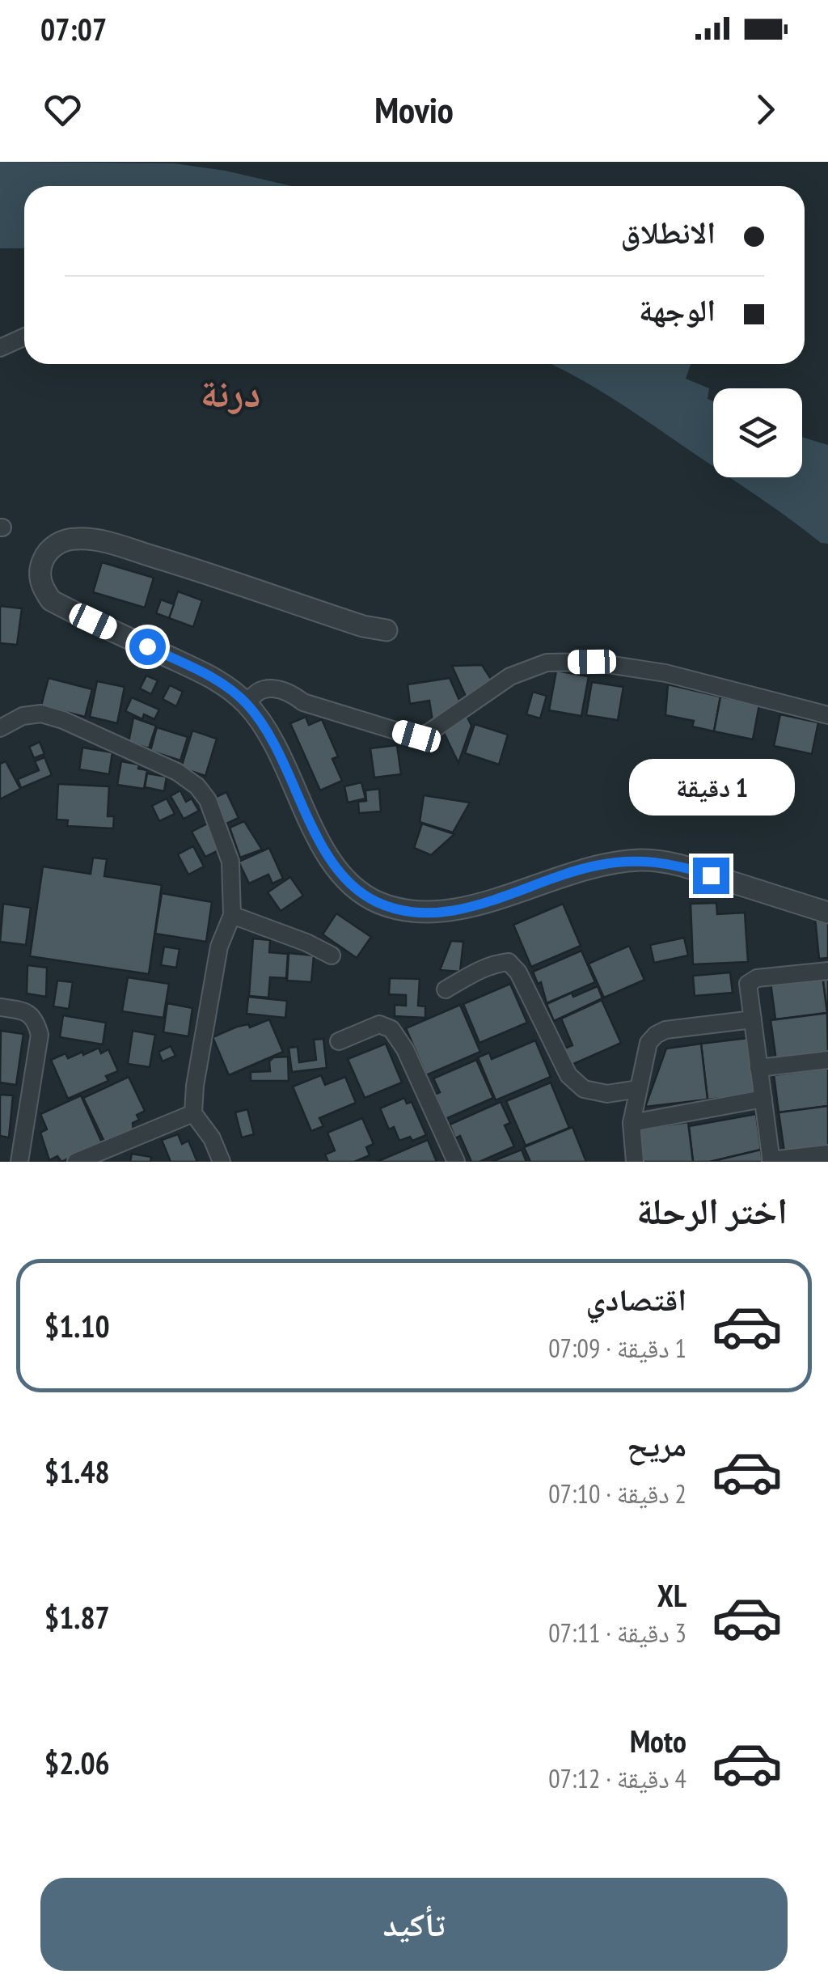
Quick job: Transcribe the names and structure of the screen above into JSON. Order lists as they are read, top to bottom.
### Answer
{
  "districts": ["درنة"],
  "page": {
    "status": "07:07",
    "header": "Movio",
    "banner": ["الانطلاق", "الوجهة"],
    "bubble": "1 دقيقة",
    "heading": "اختر الرحلة",
    "list": [
      {
        "name": "اقتصادي",
        "note": "1 دقيقة · 07:09",
        "value": "$1.10"
      },
      {
        "name": "مريح",
        "note": "2 دقيقة · 07:10",
        "value": "$1.48"
      },
      {
        "name": "XL",
        "note": "3 دقيقة · 07:11",
        "value": "$1.87"
      },
      {
        "name": "Moto",
        "note": "4 دقيقة · 07:12",
        "value": "$2.06"
      }
    ],
    "buttons": "تأكيد"
  }
}
